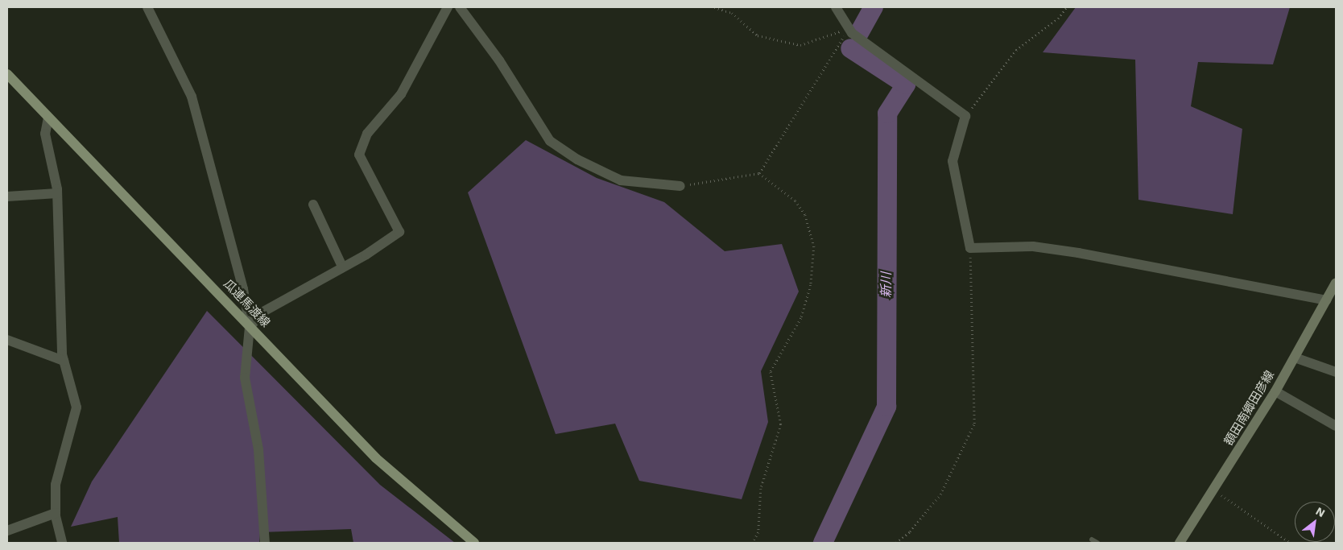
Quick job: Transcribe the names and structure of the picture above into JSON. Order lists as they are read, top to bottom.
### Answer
{
  "streets": {
    "main road": ["瓜連馬渡線", "額田南郷田彦線"]
  },
  "water": ["新川"],
  "north": "top right"
}
